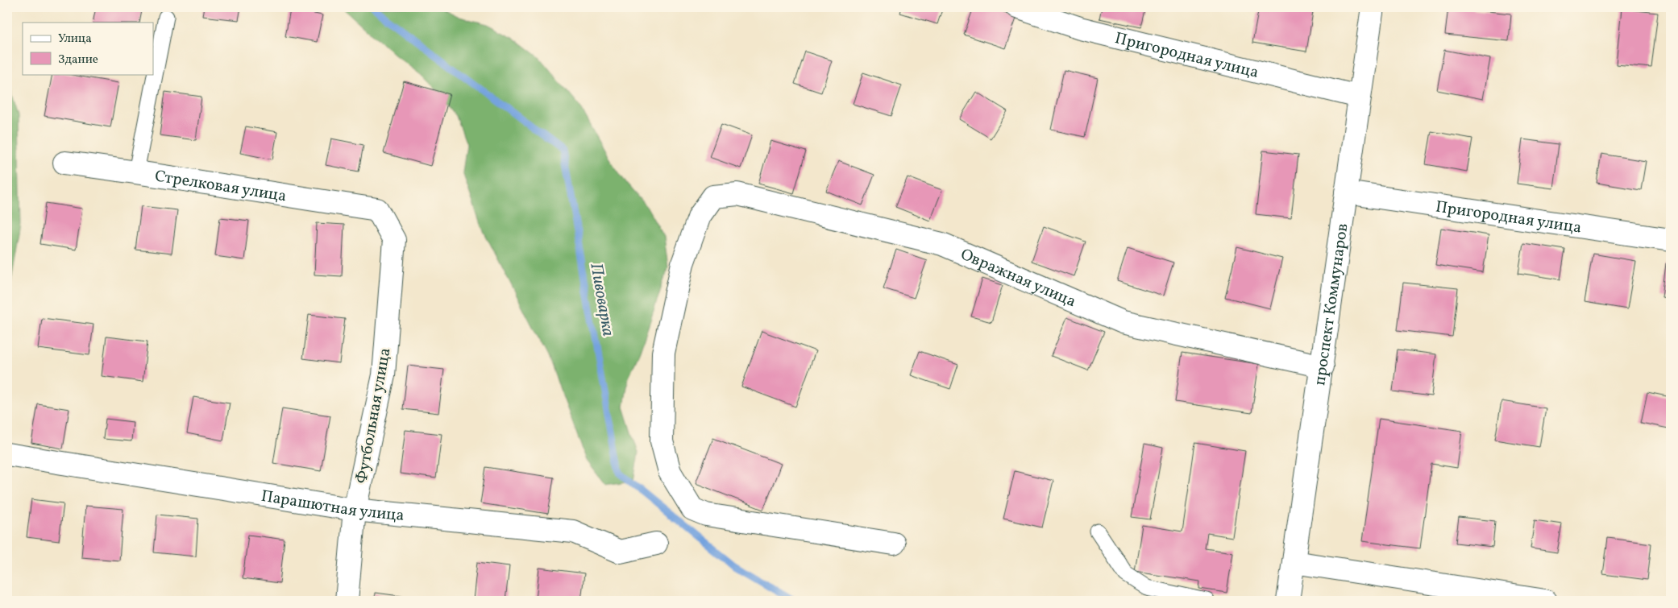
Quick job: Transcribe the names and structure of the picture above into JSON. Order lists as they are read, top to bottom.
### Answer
{
  "streets": {
    "street": [
      "Пригородная улица",
      "Стрелковая улица",
      "Овражная улица",
      "проспект Коммунаров",
      "Футбольная улица",
      "Парашютная улица"
    ]
  },
  "crossings": [
    ["Пригородная улица", "проспект Коммунаров"],
    ["Стрелковая улица", "Футбольная улица"],
    ["Овражная улица", "проспект Коммунаров"],
    ["Футбольная улица", "Парашютная улица"]
  ],
  "water": ["Пивоварка"],
  "legend": ["Улица", "Здание"]
}
